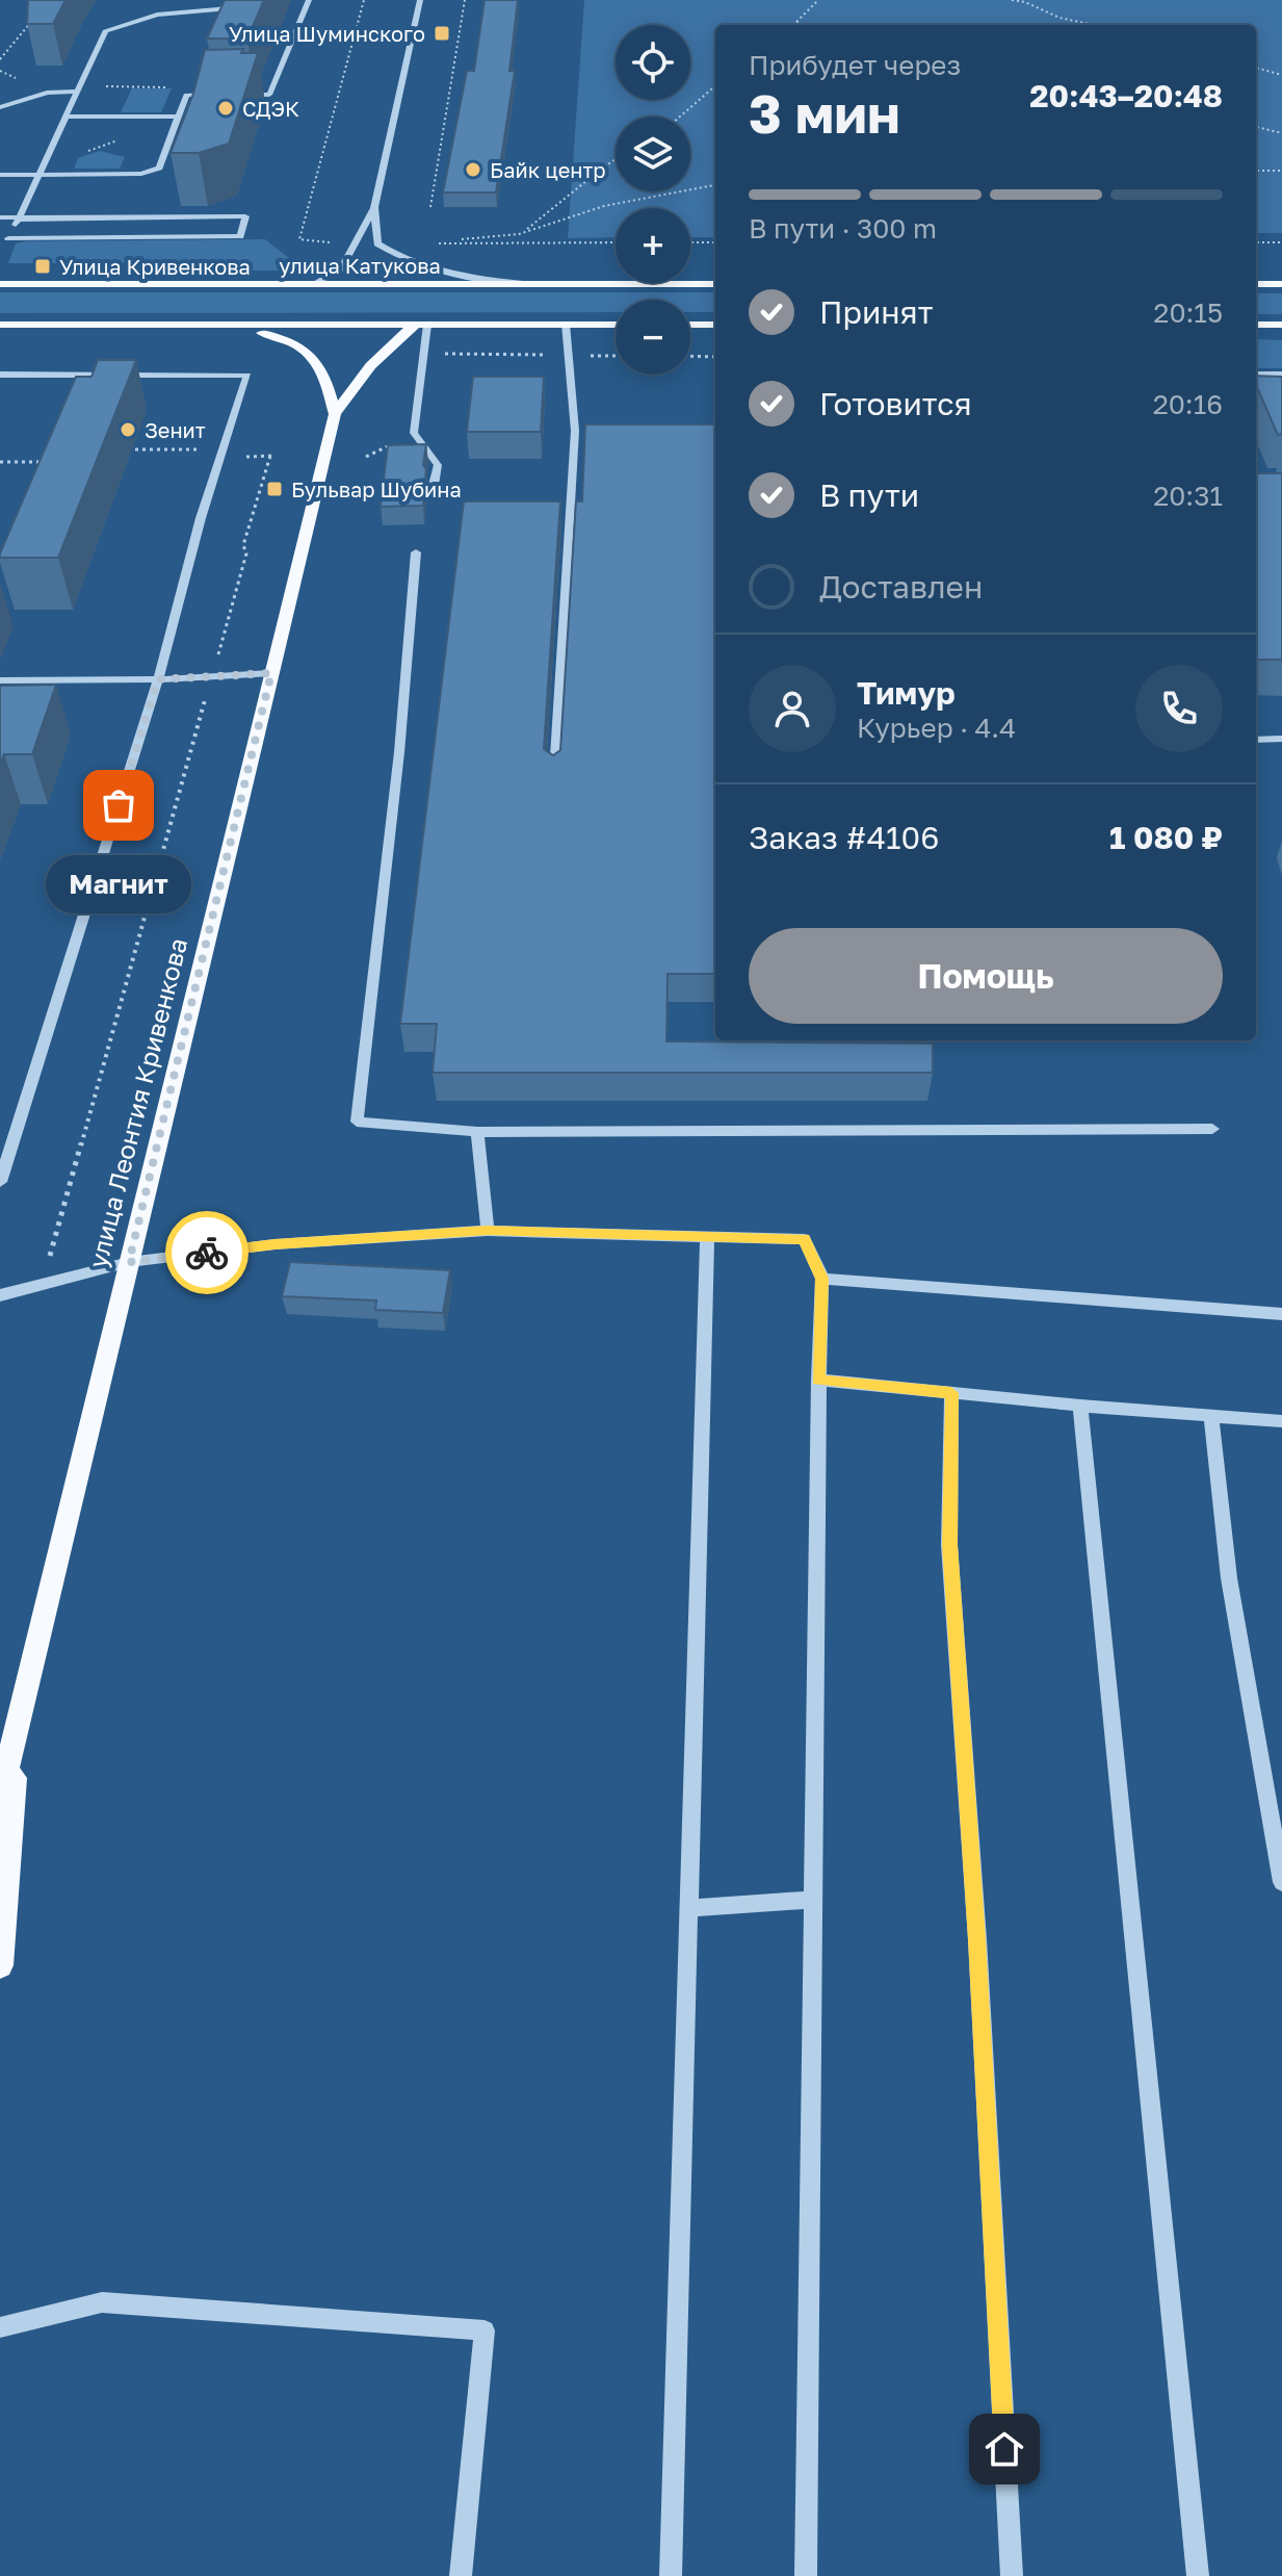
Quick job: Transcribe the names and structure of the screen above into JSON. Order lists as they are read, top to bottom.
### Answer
{
  "streets": {
    "main road": ["улица Катукова", "улица Леонтия Кривенкова"]
  },
  "places": {
    "transit": ["Улица Шуминского", "Улица Кривенкова", "Бульвар Шубина"],
    "other": [
      "СДЭК",
      "Байк центр",
      "Зенит",
      "Магнит"
    ]
  },
  "page": {
    "map_buttons": ["+", "−"],
    "heading": ["3 мин", "Прибудет через", "20:43–20:48"],
    "panel": [
      "Тимур",
      "Курьер · 4.4",
      "Заказ #4106",
      "1 080 ₽"
    ],
    "bar": "В пути · 300 m",
    "list": [
      ["Принят", "20:15"],
      ["Готовится", "20:16"],
      ["В пути", "20:31"],
      "Доставлен"
    ],
    "bubble": "Магнит",
    "buttons": "Помощь"
  }
}
